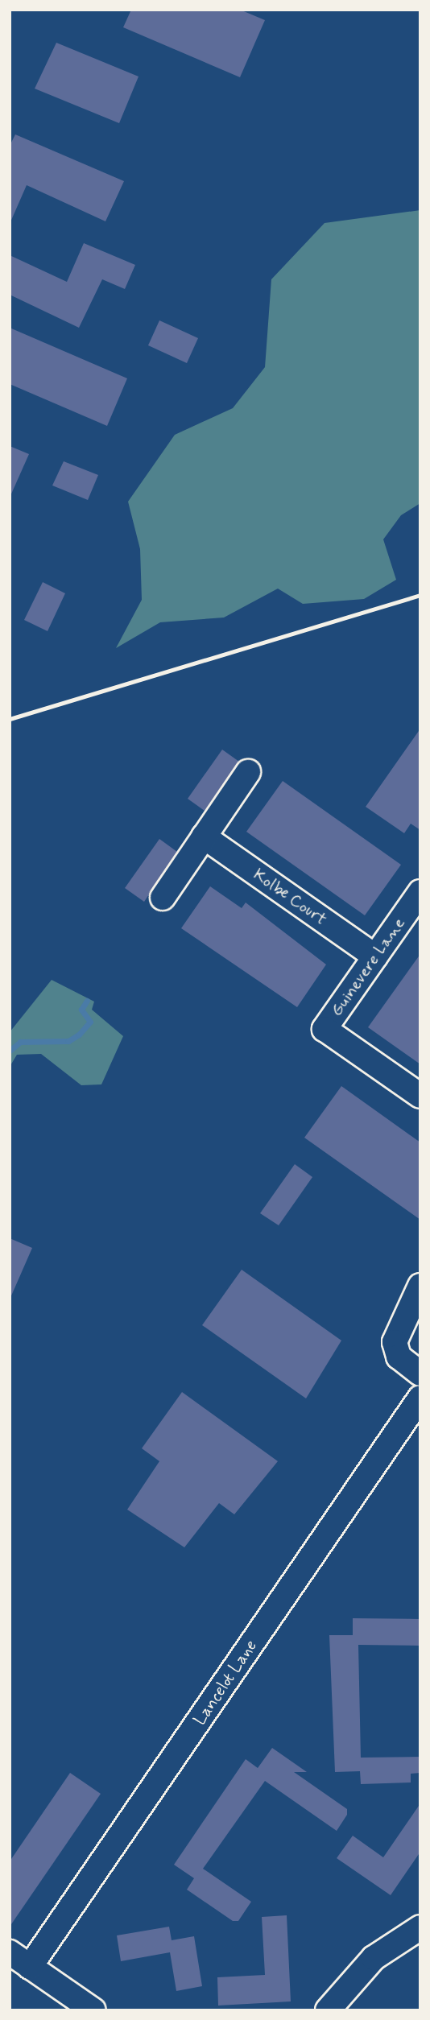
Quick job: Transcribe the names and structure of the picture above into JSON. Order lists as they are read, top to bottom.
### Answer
{
  "streets": {
    "street": ["Kolbe Court", "Guinevere Lane", "Lancelot Lane"]
  },
  "crossings": [
    ["Kolbe Court", "Guinevere Lane"]
  ]
}
